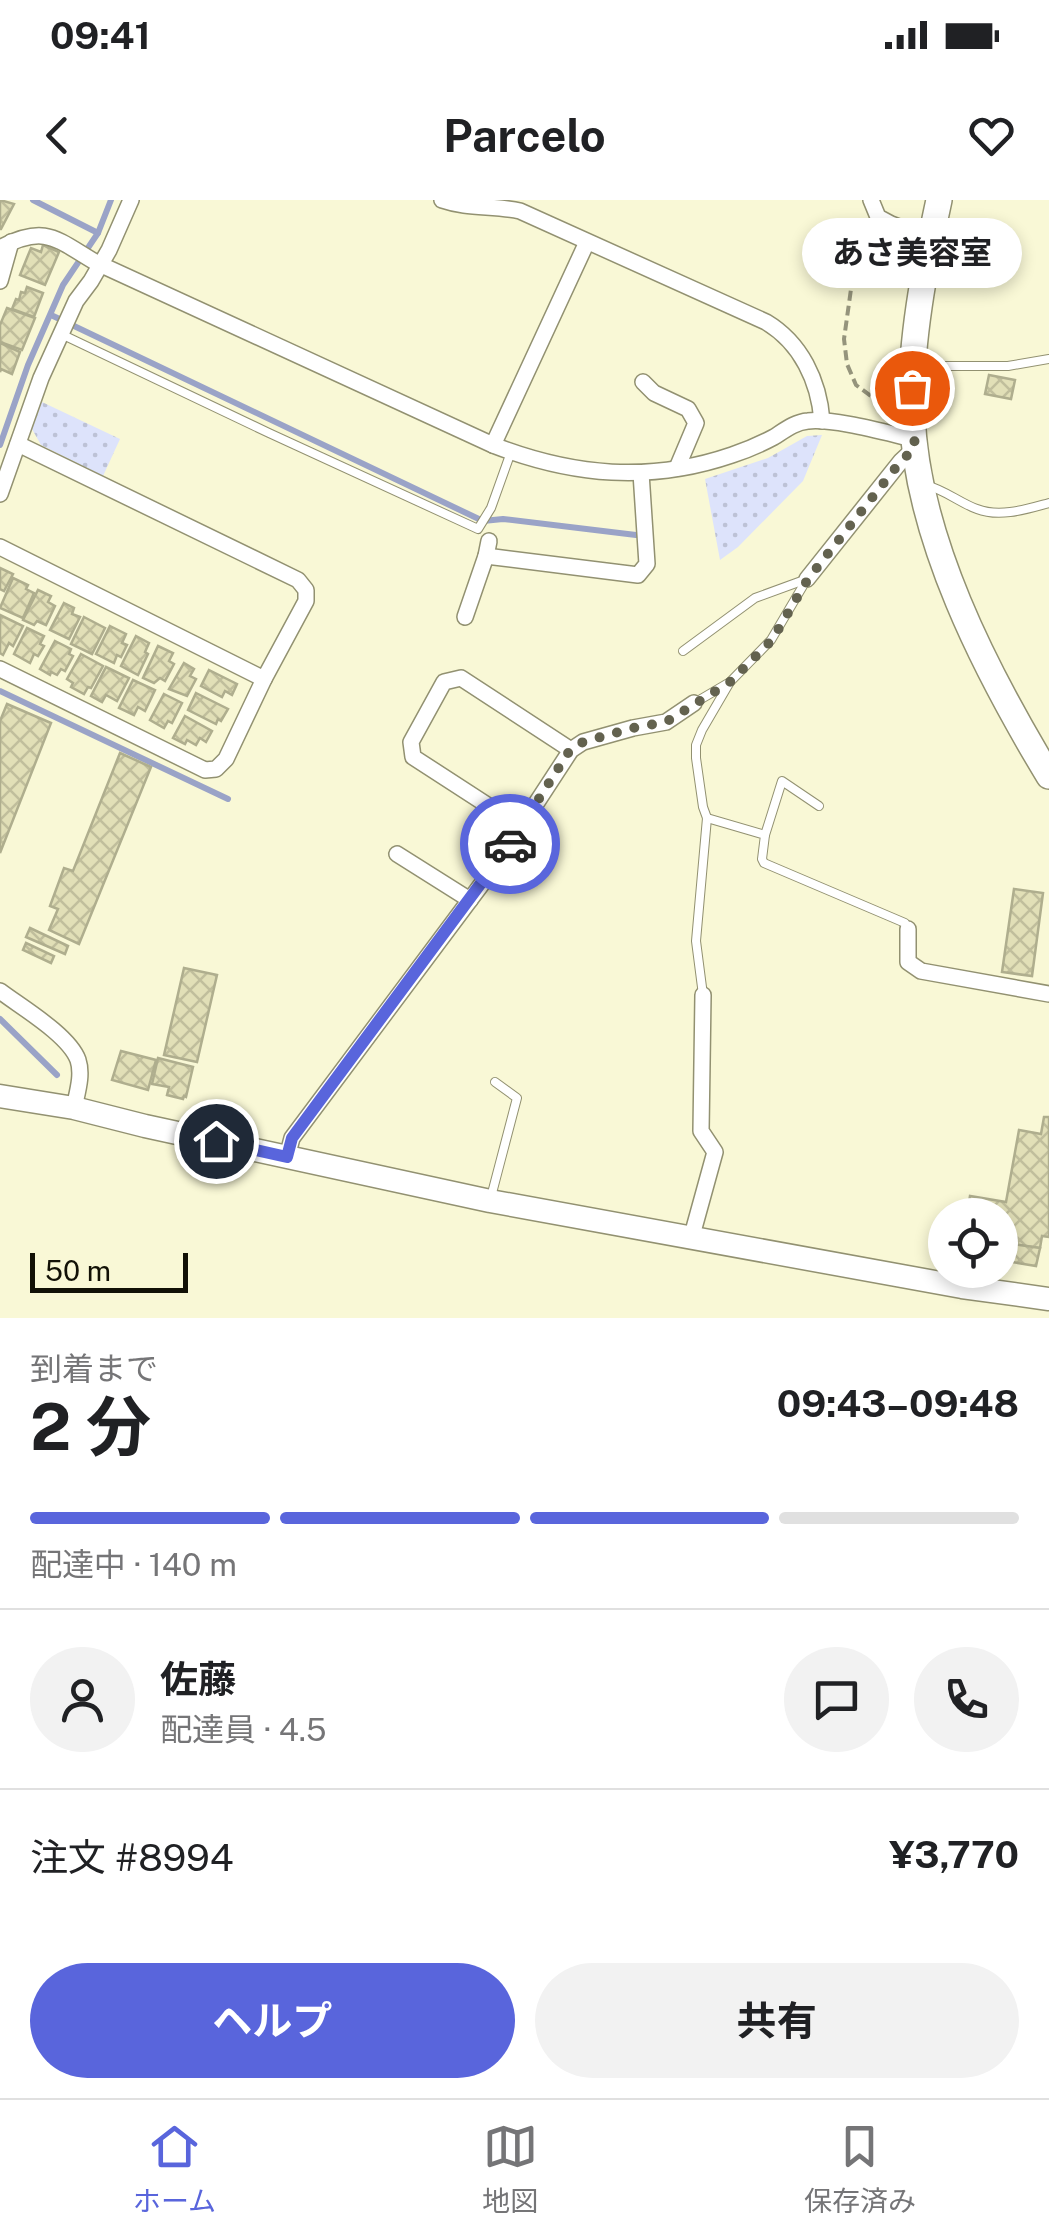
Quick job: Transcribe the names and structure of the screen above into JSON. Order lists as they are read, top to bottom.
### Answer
{
  "places": ["あさ美容室"],
  "scale_bar": "50 m",
  "page": {
    "status": "09:41",
    "header": "Parcelo",
    "bubble": "あさ美容室",
    "scale": "50 m",
    "heading": ["2 分", "到着まで", "09:43–09:48"],
    "panel": [
      "佐藤",
      "配達員 · 4.5",
      "注文 #8994",
      "¥3,770"
    ],
    "bar": "配達中 · 140 m",
    "buttons": ["ヘルプ", "共有"],
    "tabs": ["ホーム", "地図", "保存済み"]
  }
}
